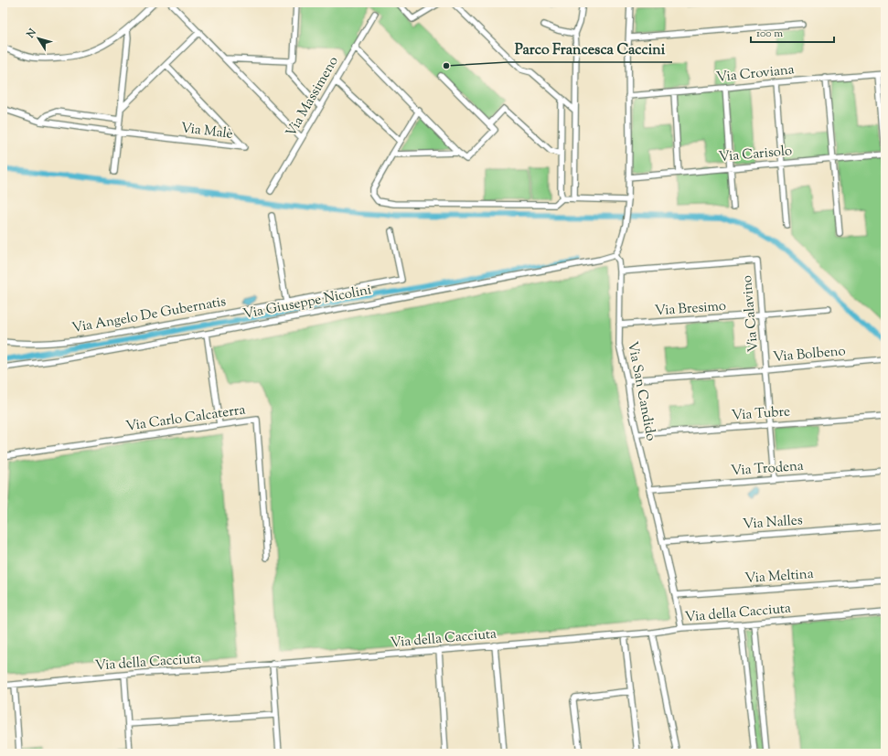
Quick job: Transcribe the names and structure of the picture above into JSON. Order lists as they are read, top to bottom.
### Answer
{
  "streets": {
    "street": [
      "Via Croviana",
      "Via Massimeno",
      "Via Malè",
      "Via Carisolo",
      "Via Giuseppe Nicolini",
      "Via Bresimo",
      "Via Calavino",
      "Via Angelo De Gubernatis",
      "Via Bolbeno",
      "Via San Candido",
      "Via Tubre",
      "Via Carlo Calcaterra",
      "Via Trodena",
      "Via Nalles",
      "Via Meltina",
      "Via della Cacciuta"
    ]
  },
  "crossings": [
    ["Via Giuseppe Nicolini", "Via San Candido"],
    ["Via Bresimo", "Via Calavino"],
    ["Via Bresimo", "Via San Candido"],
    ["Via Calavino", "Via Bolbeno"],
    ["Via Calavino", "Via San Candido"],
    ["Via Calavino", "Via Tubre"],
    ["Via Calavino", "Via Trodena"],
    ["Via Bolbeno", "Via San Candido"],
    ["Via San Candido", "Via Tubre"],
    ["Via San Candido", "Via Trodena"],
    ["Via San Candido", "Via Nalles"],
    ["Via San Candido", "Via Meltina"],
    ["Via San Candido", "Via della Cacciuta"]
  ],
  "places": ["Parco Francesca Caccini"],
  "scale_bar": "100 m",
  "north": "top left"
}
